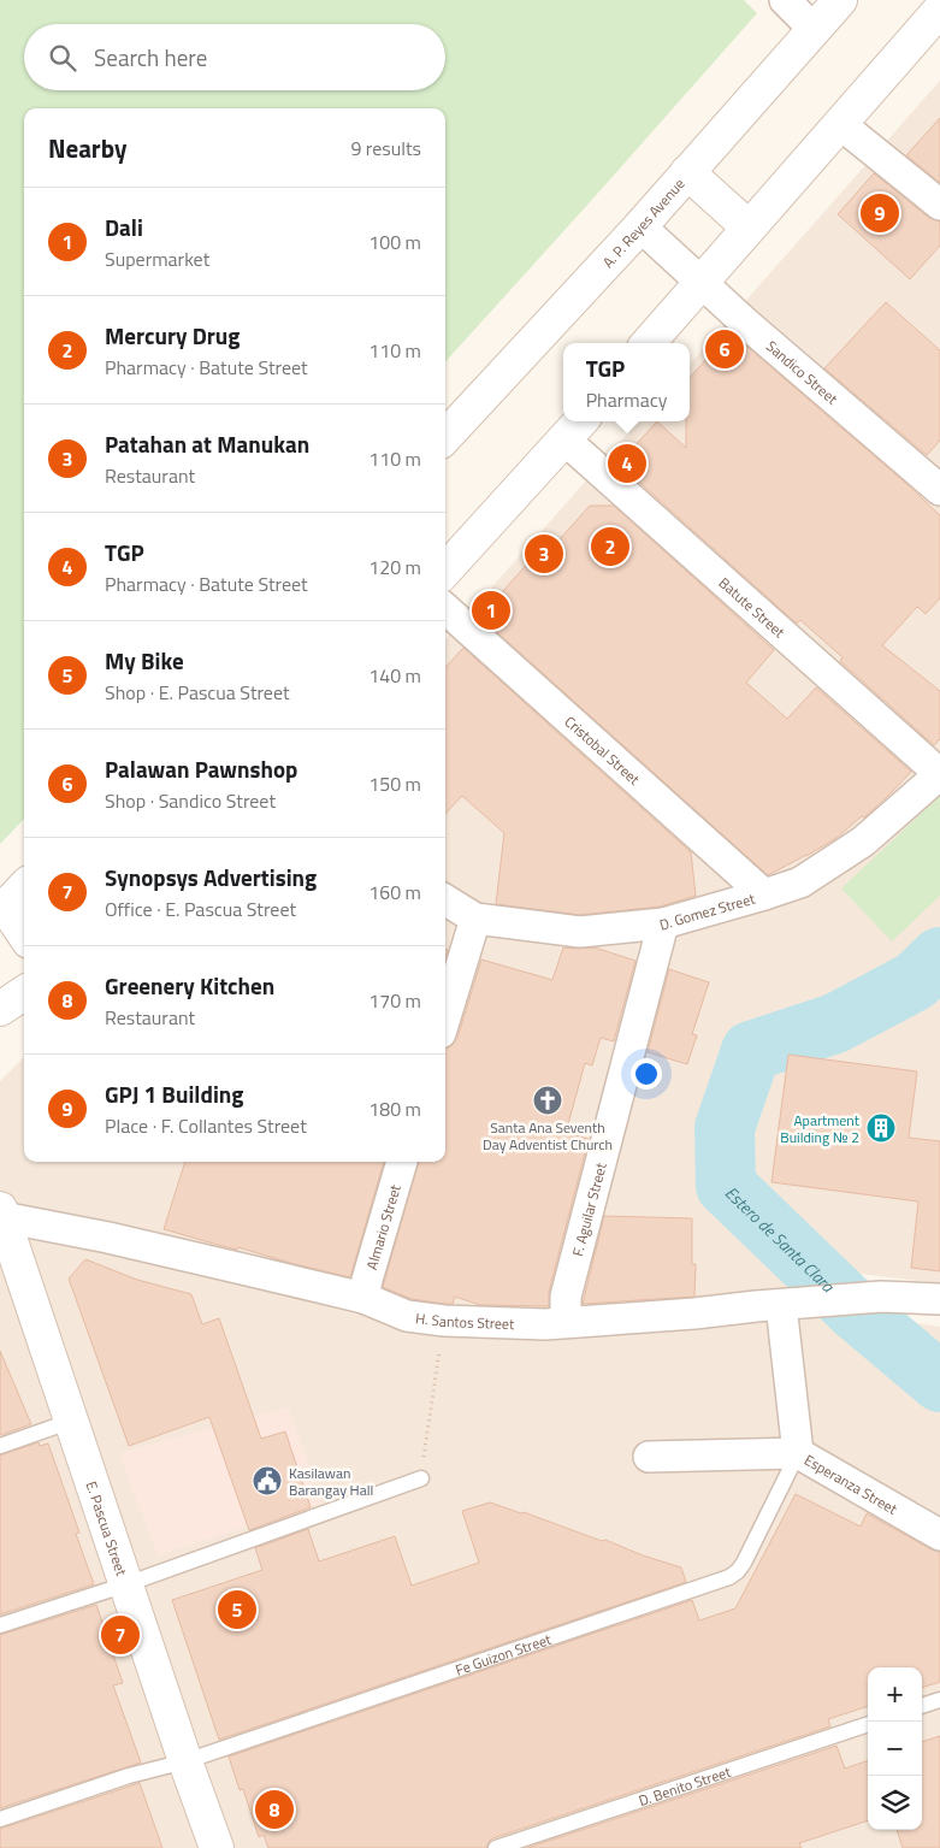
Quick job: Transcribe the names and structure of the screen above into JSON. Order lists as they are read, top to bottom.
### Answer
{
  "streets": {
    "street": [
      "A. P. Reyes Avenue",
      "Sandico Street",
      "Batute Street",
      "Cristobal Street",
      "D. Gomez Street",
      "F. Aguilar Street",
      "Almario Street",
      "H. Santos Street",
      "Esperanza Street",
      "E. Pascua Street"
    ],
    "lane": ["Fe Guizon Street", "D. Benito Street"]
  },
  "crossings": [
    ["A. P. Reyes Avenue", "Sandico Street"],
    ["Batute Street", "D. Gomez Street"],
    ["Cristobal Street", "D. Gomez Street"],
    ["D. Gomez Street", "F. Aguilar Street"],
    ["F. Aguilar Street", "H. Santos Street"],
    ["Almario Street", "H. Santos Street"],
    ["H. Santos Street", "E. Pascua Street"],
    ["Esperanza Street", "Fe Guizon Street"],
    ["E. Pascua Street", "Fe Guizon Street"]
  ],
  "water": ["Estero de Santa Clara"],
  "places": {
    "church": ["Santa Ana Seventh Day Adventist Church"],
    "building": ["Apartment Building № 2"],
    "public building": ["Kasilawan Barangay Hall"]
  },
  "page": {
    "search": "Search here",
    "heading": ["Nearby", "9 results"],
    "list": [
      {
        "mark": "1",
        "name": "Dali",
        "note": "Supermarket",
        "value": "100 m"
      },
      {
        "mark": "2",
        "name": "Mercury Drug",
        "note": "Pharmacy · Batute Street",
        "value": "110 m"
      },
      {
        "mark": "3",
        "name": "Patahan at Manukan",
        "note": "Restaurant",
        "value": "110 m"
      },
      {
        "mark": "4",
        "name": "TGP",
        "note": "Pharmacy · Batute Street",
        "value": "120 m"
      },
      {
        "mark": "5",
        "name": "My Bike",
        "note": "Shop · E. Pascua Street",
        "value": "140 m"
      },
      {
        "mark": "6",
        "name": "Palawan Pawnshop",
        "note": "Shop · Sandico Street",
        "value": "150 m"
      },
      {
        "mark": "7",
        "name": "Synopsys Advertising",
        "note": "Office · E. Pascua Street",
        "value": "160 m"
      },
      {
        "mark": "8",
        "name": "Greenery Kitchen",
        "note": "Restaurant",
        "value": "170 m"
      },
      {
        "mark": "9",
        "name": "GPJ 1 Building",
        "note": "Place · F. Collantes Street",
        "value": "180 m"
      }
    ],
    "pins": [
      "9",
      "6",
      "4",
      "2",
      "3",
      "1",
      "5",
      "7",
      "8"
    ],
    "popup": ["TGP", "Pharmacy"],
    "map_buttons": ["+", "−"]
  }
}
